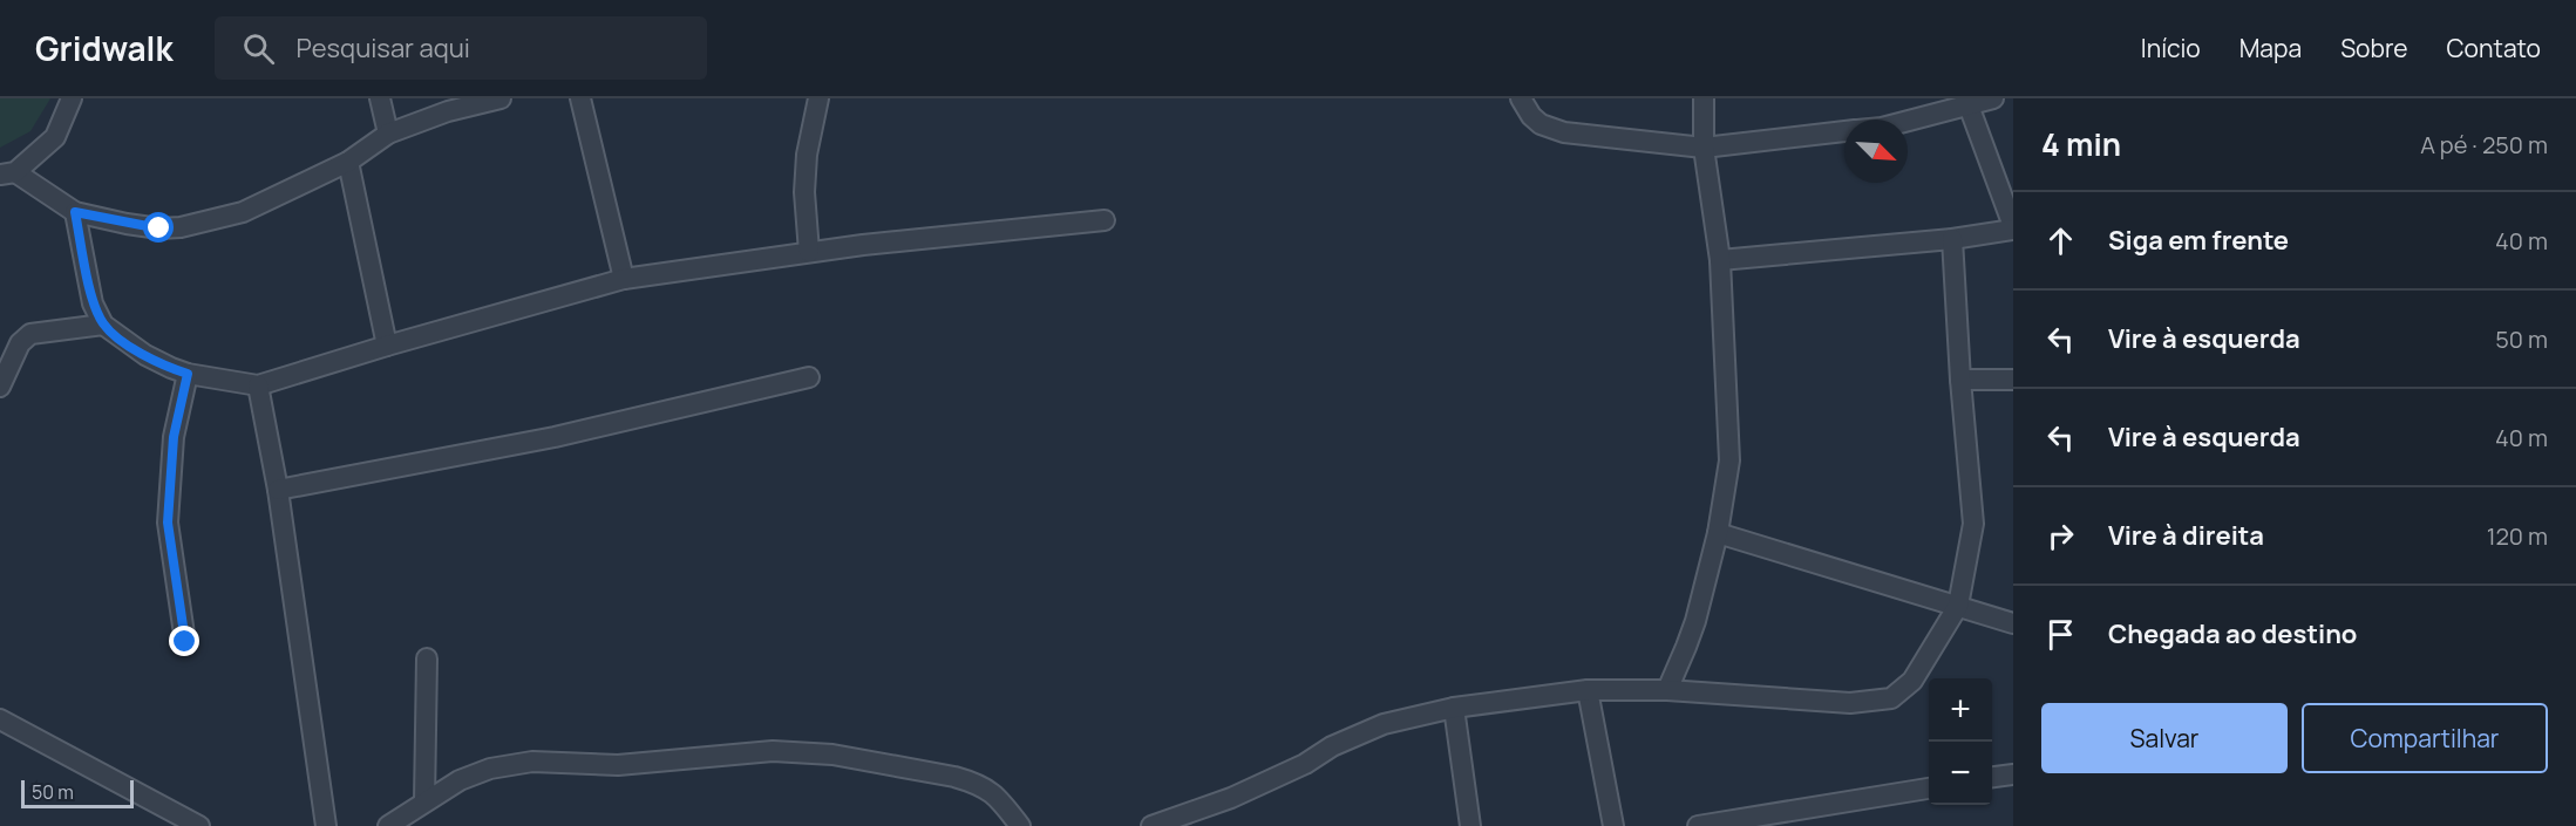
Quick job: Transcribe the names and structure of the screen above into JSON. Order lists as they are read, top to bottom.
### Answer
{
  "scale_bar": "50 m",
  "north": "bottom right",
  "page": {
    "header": "Gridwalk",
    "search": "Pesquisar aqui",
    "nav": [
      "Início",
      "Mapa",
      "Sobre",
      "Contato"
    ],
    "heading": ["4 min", "A pé · 250 m"],
    "list": [
      ["Siga em frente", "40 m"],
      ["Vire à esquerda", "50 m"],
      ["Vire à esquerda", "40 m"],
      ["Vire à direita", "120 m"],
      "Chegada ao destino"
    ],
    "map_buttons": ["+", "−"],
    "buttons": ["Salvar", "Compartilhar"],
    "scale": "50 m"
  }
}
